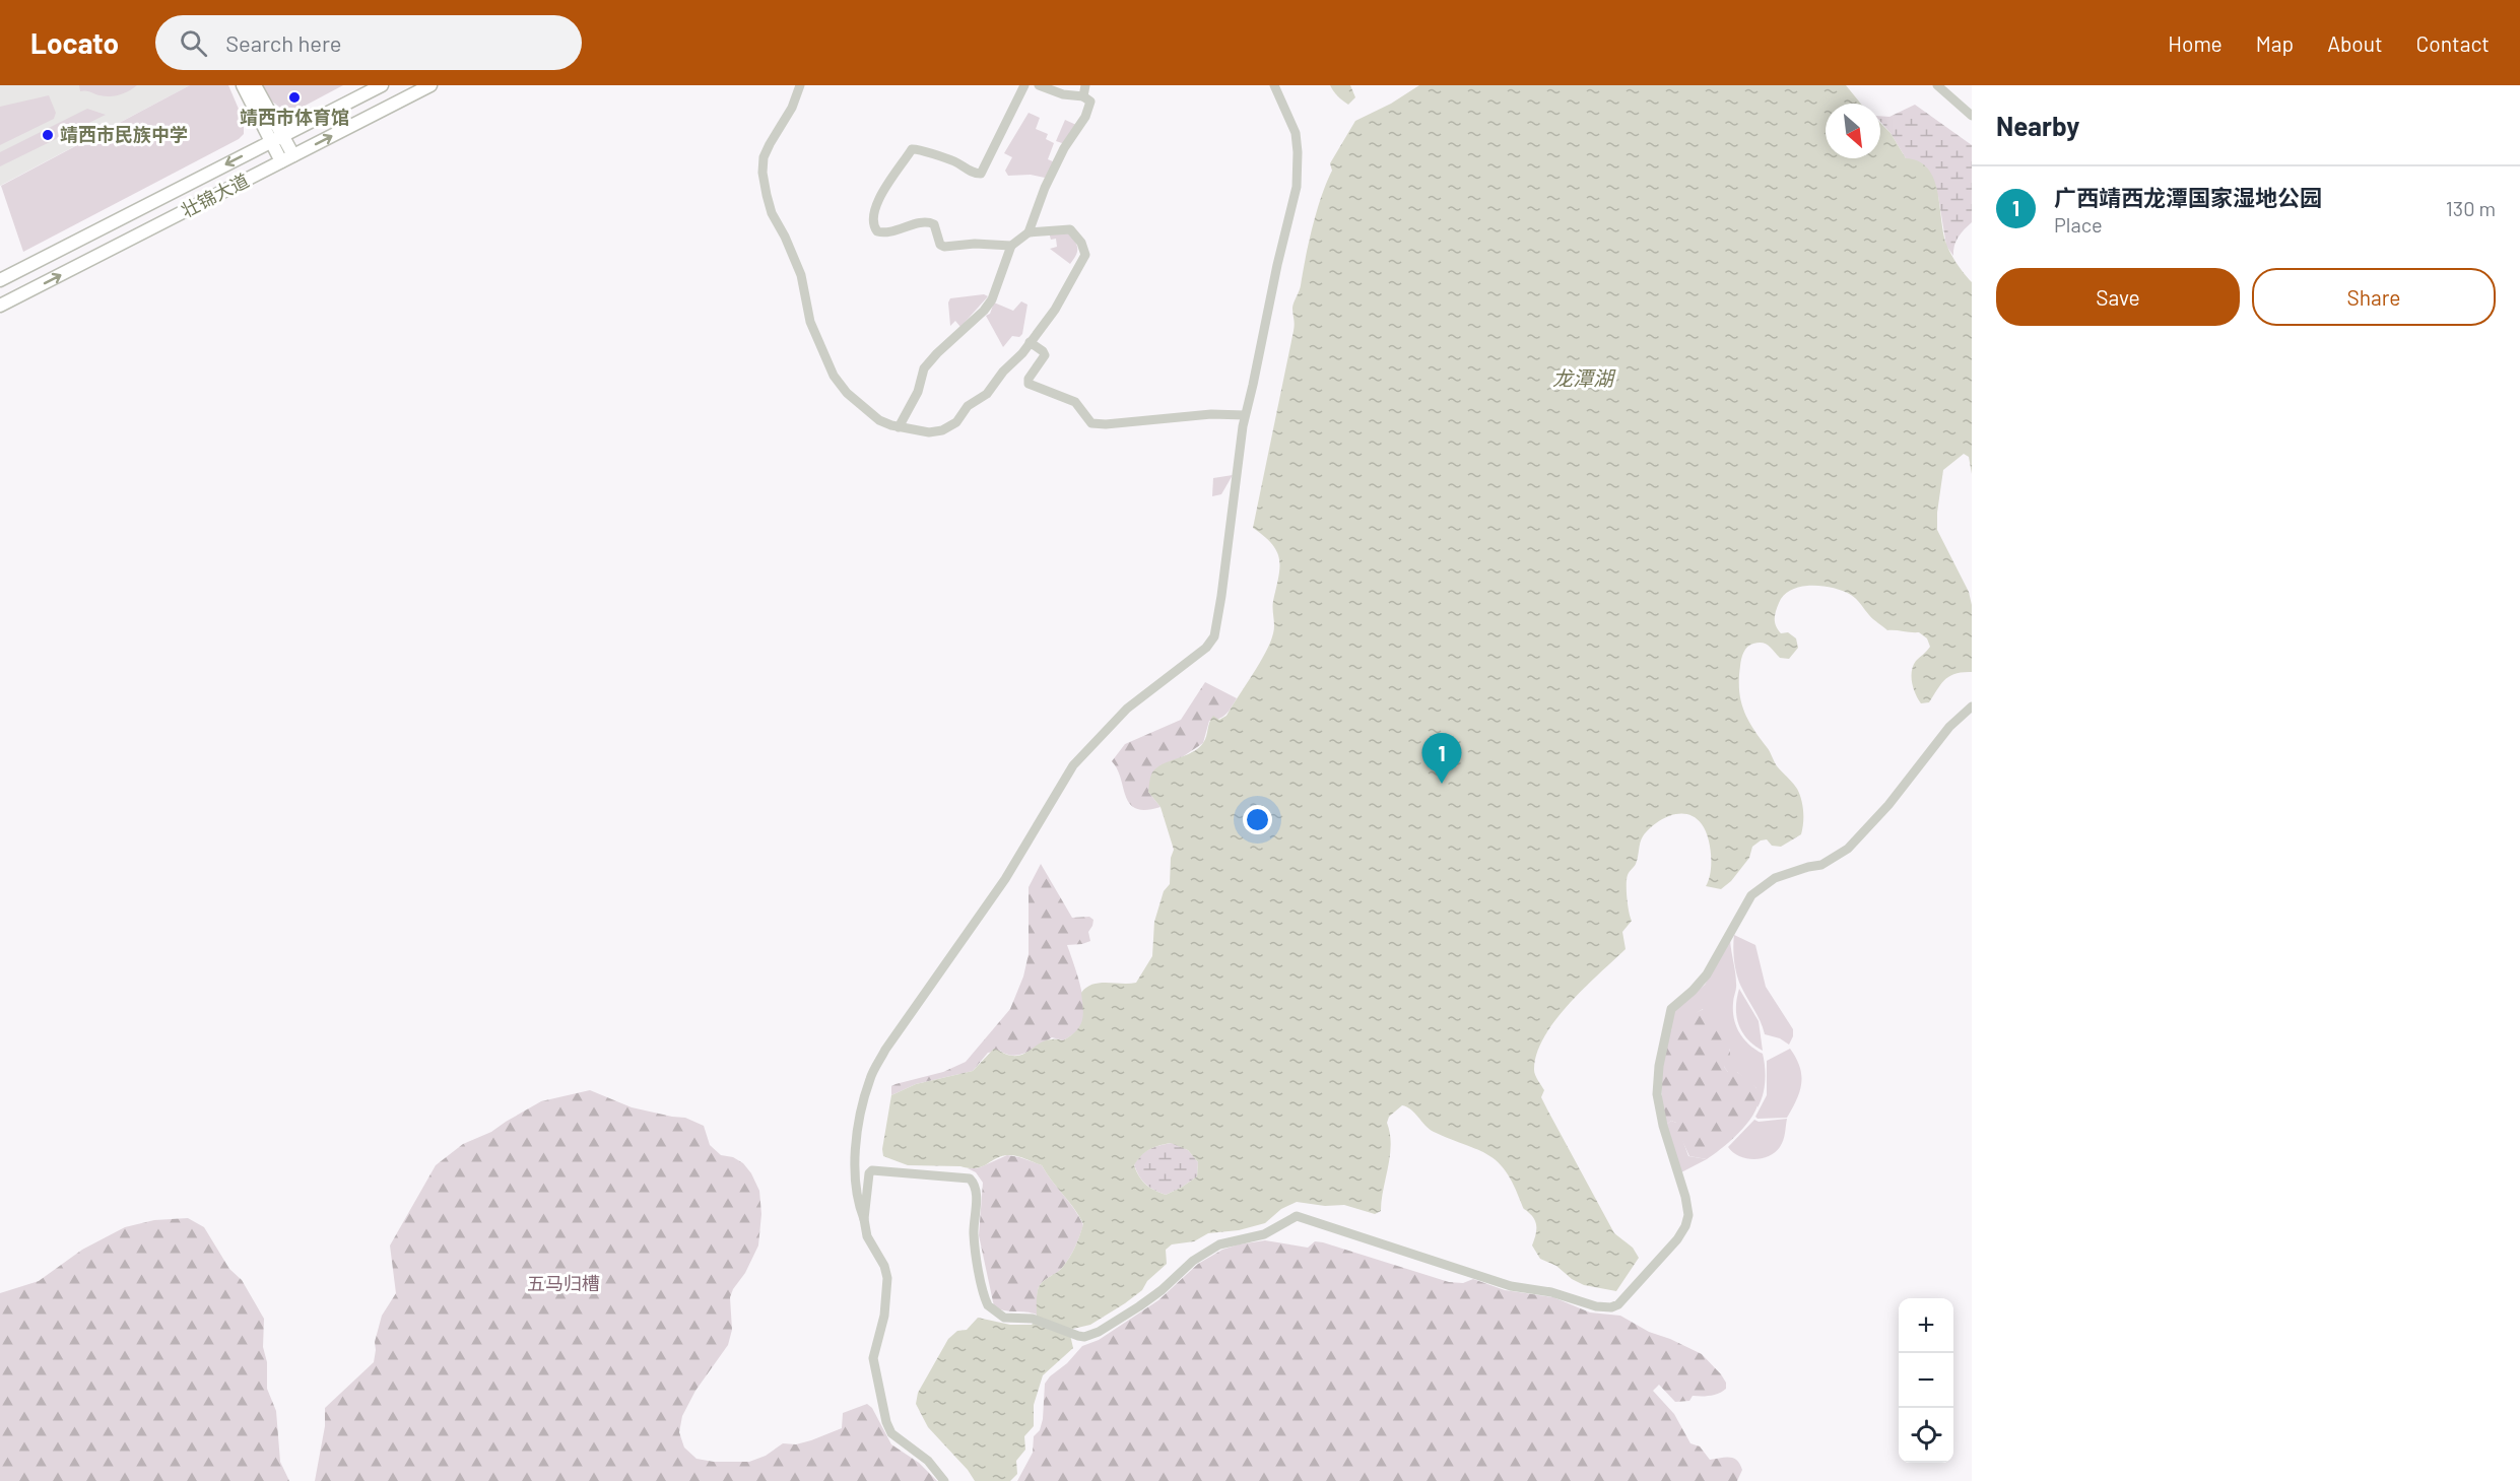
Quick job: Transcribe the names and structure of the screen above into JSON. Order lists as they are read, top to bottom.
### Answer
{
  "streets": {
    "main road": ["壮锦大道"]
  },
  "water": ["龙潭湖"],
  "parks": ["五马归槽"],
  "places": ["靖西市体育馆", "靖西市民族中学"],
  "north": "bottom right",
  "page": {
    "header": "Locato",
    "search": "Search here",
    "nav": [
      "Home",
      "Map",
      "About",
      "Contact"
    ],
    "heading": "Nearby",
    "list": [
      {
        "mark": "1",
        "name": "广西靖西龙潭国家湿地公园",
        "note": "Place",
        "value": "130 m"
      }
    ],
    "buttons": ["Save", "Share"],
    "pins": "1",
    "map_buttons": ["+", "−"]
  }
}
